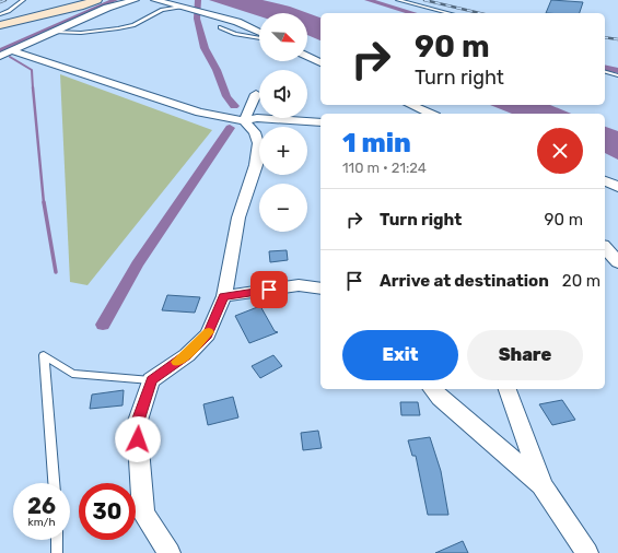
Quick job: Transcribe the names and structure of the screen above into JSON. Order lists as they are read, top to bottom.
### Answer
{
  "north": "bottom right",
  "page": {
    "map_buttons": ["+", "−"],
    "turn": ["90 m", "Turn right"],
    "heading": ["1 min", "110 m · 21:24"],
    "list": [
      {
        "name": "Turn right",
        "value": "90 m"
      },
      {
        "name": "Arrive at destination",
        "value": "20 m"
      }
    ],
    "buttons": ["Exit", "Share"],
    "speed": "26 km/h",
    "limit": "30"
  }
}
